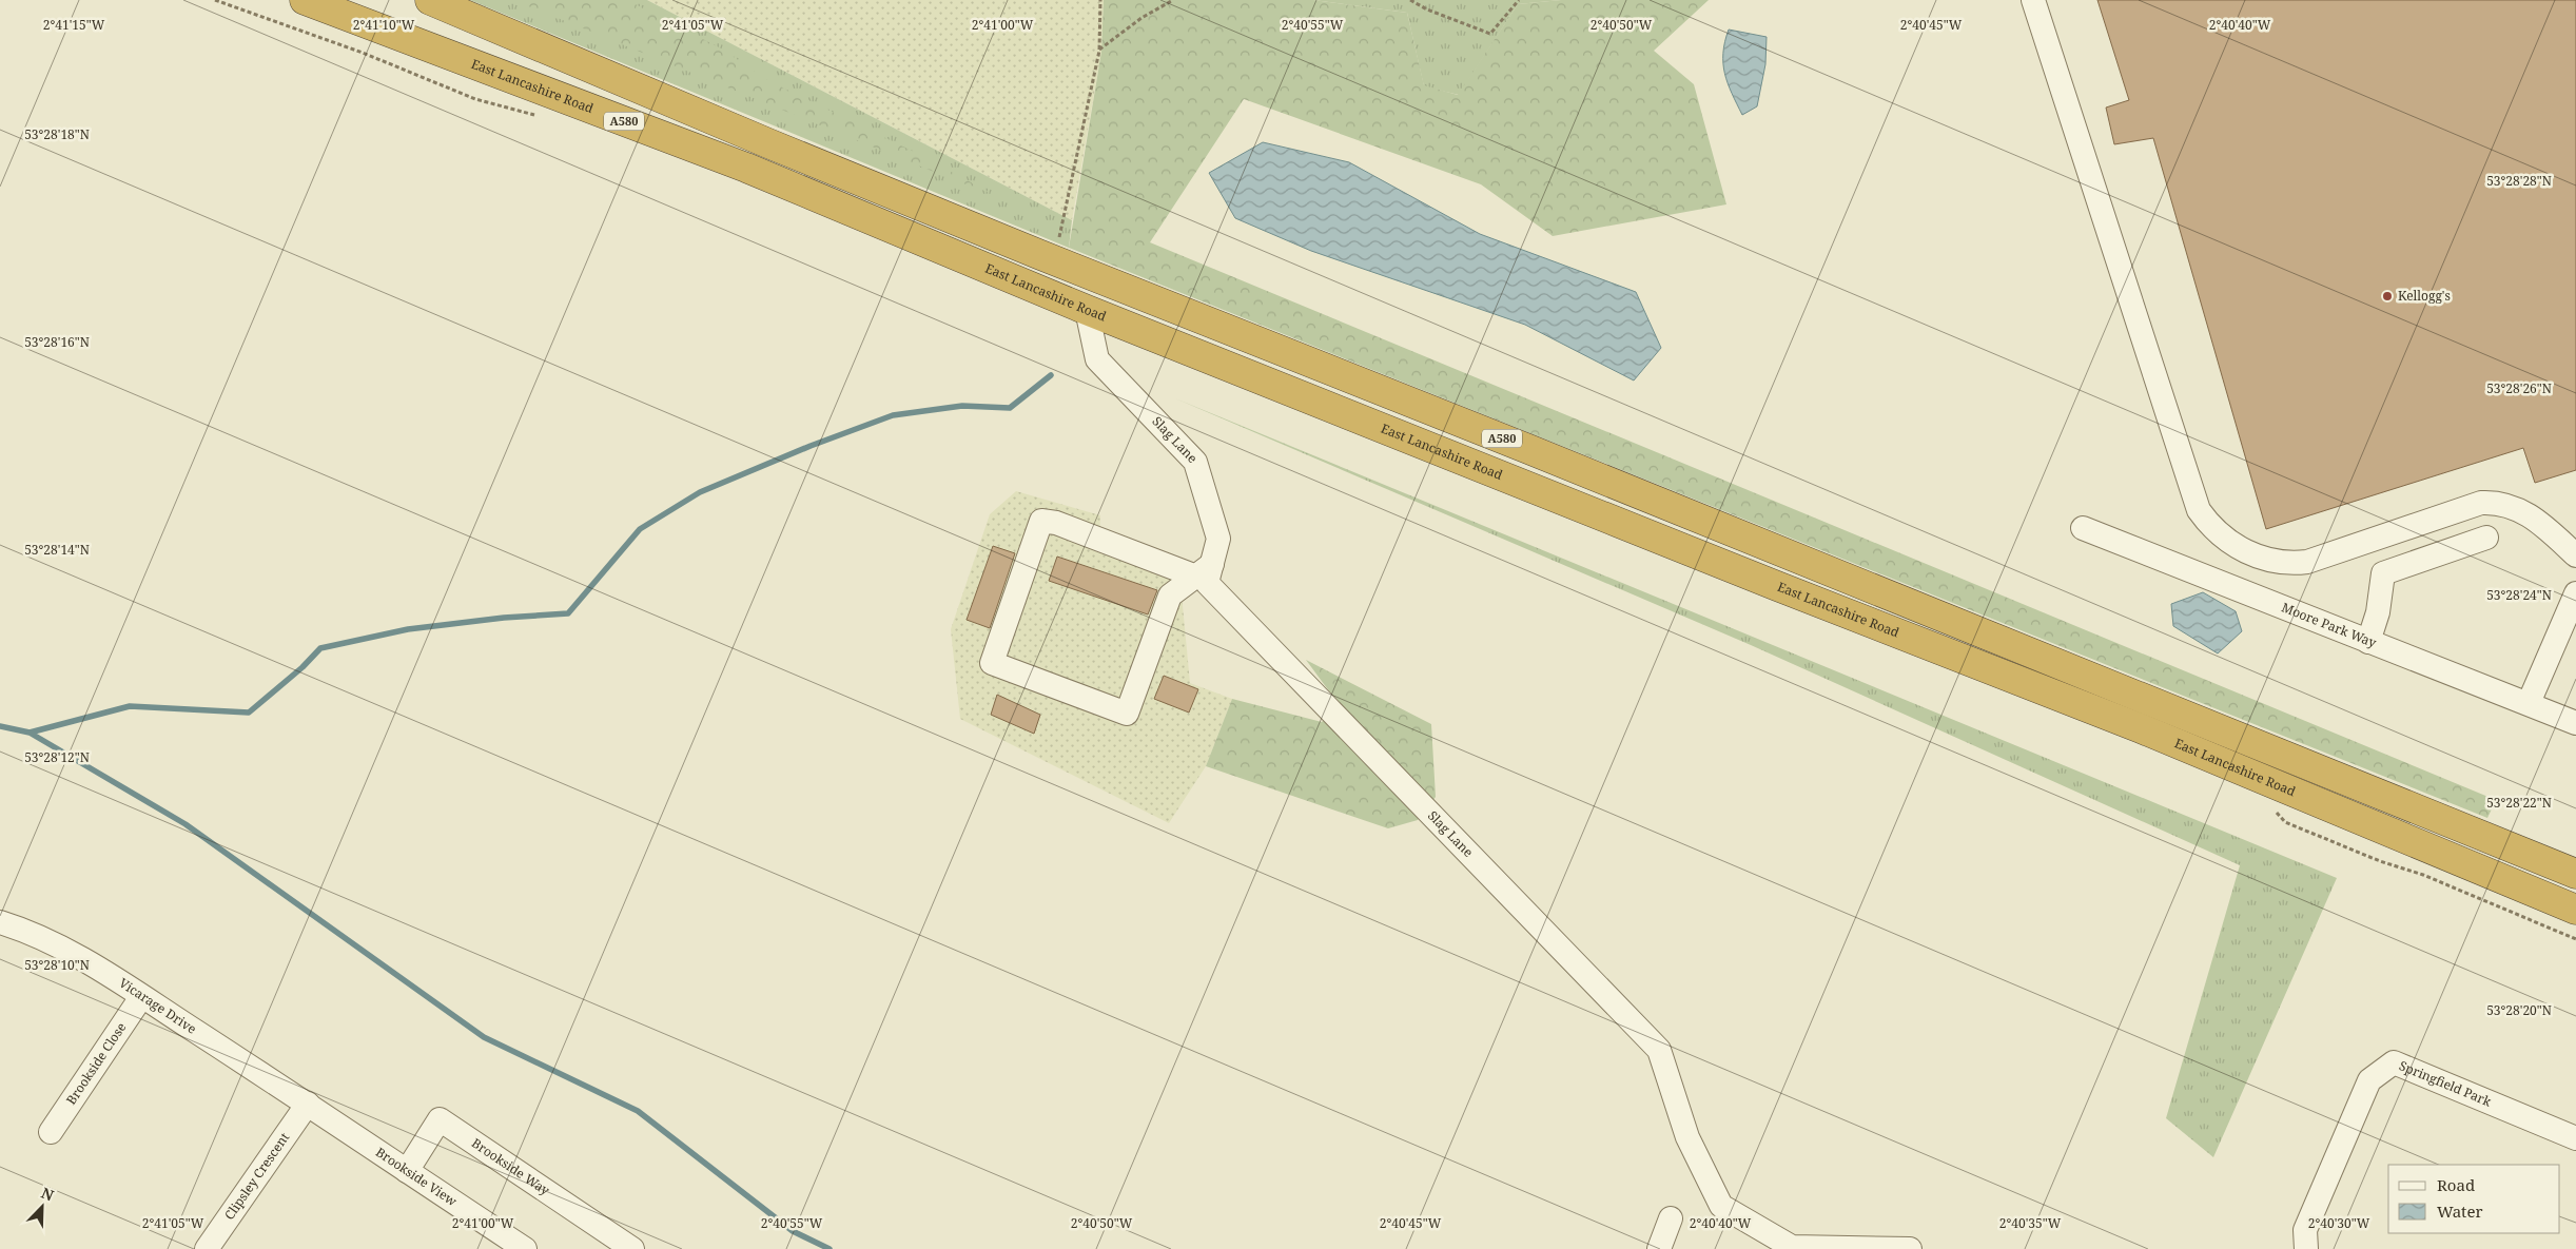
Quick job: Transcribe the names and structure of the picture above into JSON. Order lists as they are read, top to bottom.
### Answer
{
  "streets": {
    "highway": ["East Lancashire Road", "A580"],
    "street": [
      "Slag Lane",
      "Moore Park Way",
      "Vicarage Drive",
      "Brookside Close",
      "Springfield Park",
      "Brookside Way",
      "Clipsley Crescent",
      "Brookside View"
    ]
  },
  "crossings": [
    ["East Lancashire Road", "Slag Lane"],
    ["Vicarage Drive", "Brookside Close"],
    ["Vicarage Drive", "Clipsley Crescent"],
    ["Vicarage Drive", "Brookside View"],
    ["Brookside Way", "Brookside View"],
    ["Clipsley Crescent", "Brookside View"]
  ],
  "places": ["Kellogg's"],
  "legend": ["Road", "Water"],
  "north": "top right",
  "coordinates": [
    "2°41'15\"W",
    "2°41'10\"W",
    "2°41'05\"W",
    "2°41'00\"W",
    "2°40'55\"W",
    "2°40'50\"W",
    "2°40'45\"W",
    "2°40'40\"W",
    "53°28'18\"N",
    "53°28'28\"N",
    "53°28'16\"N",
    "53°28'26\"N",
    "53°28'14\"N",
    "53°28'24\"N",
    "53°28'12\"N",
    "53°28'22\"N",
    "53°28'10\"N",
    "53°28'20\"N",
    "2°40'35\"W",
    "2°40'30\"W"
  ]
}
